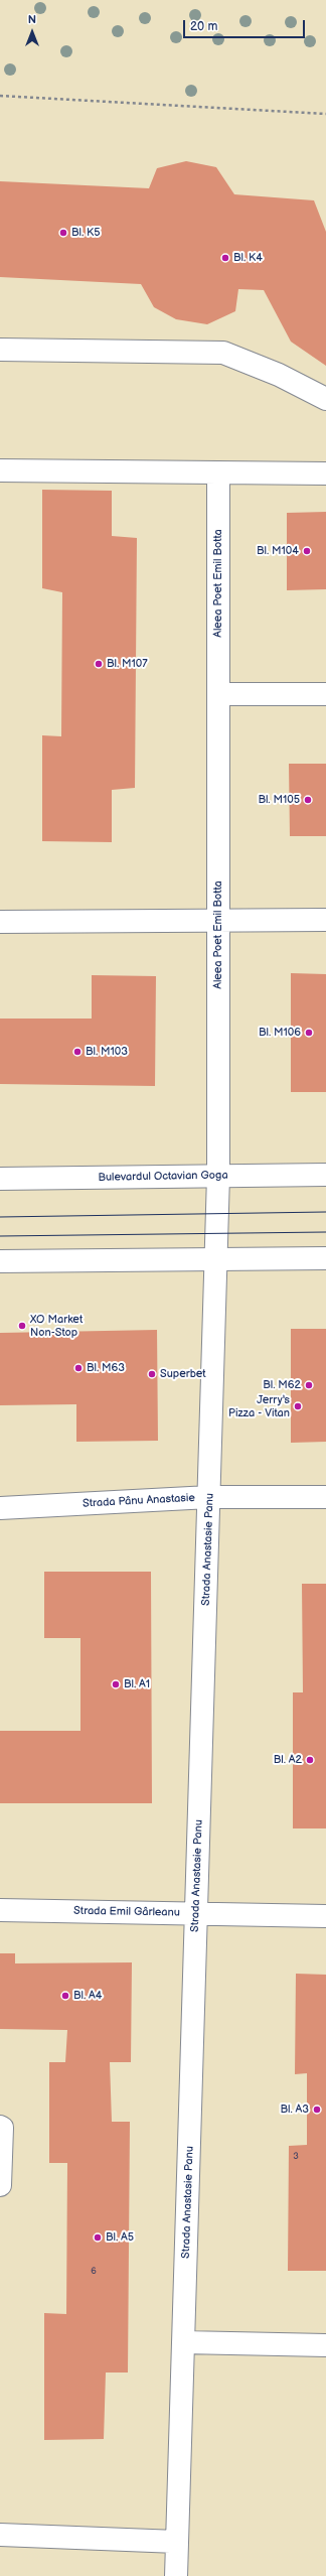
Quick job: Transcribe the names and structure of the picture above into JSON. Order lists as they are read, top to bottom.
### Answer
{
  "streets": {
    "street": [
      "Aleea Poet Emil Botta",
      "Bulevardul Octavian Goga",
      "Strada Pânu Anastasie",
      "Strada Anastasie Panu",
      "Strada Emil Gârleanu"
    ]
  },
  "crossings": [
    ["Aleea Poet Emil Botta", "Bulevardul Octavian Goga"],
    ["Aleea Poet Emil Botta", "Strada Anastasie Panu"],
    ["Bulevardul Octavian Goga", "Strada Anastasie Panu"],
    ["Strada Pânu Anastasie", "Strada Anastasie Panu"],
    ["Strada Anastasie Panu", "Strada Emil Gârleanu"]
  ],
  "places": [
    "Bl. K5",
    "Bl. K4",
    "Bl. M104",
    "Bl. M107",
    "Bl. M105",
    "Bl. M106",
    "Bl. M103",
    "XO Market Non-Stop",
    "Bl. M63",
    "Superbet",
    "Bl. M62",
    "Jerry's Pizza - Vitan",
    "Bl. A1",
    "Bl. A2",
    "Bl. A4",
    "Bl. A3",
    "Bl. A5"
  ],
  "house_numbers": ["3", "6"],
  "scale_bar": "20 m",
  "north": "top"
}
